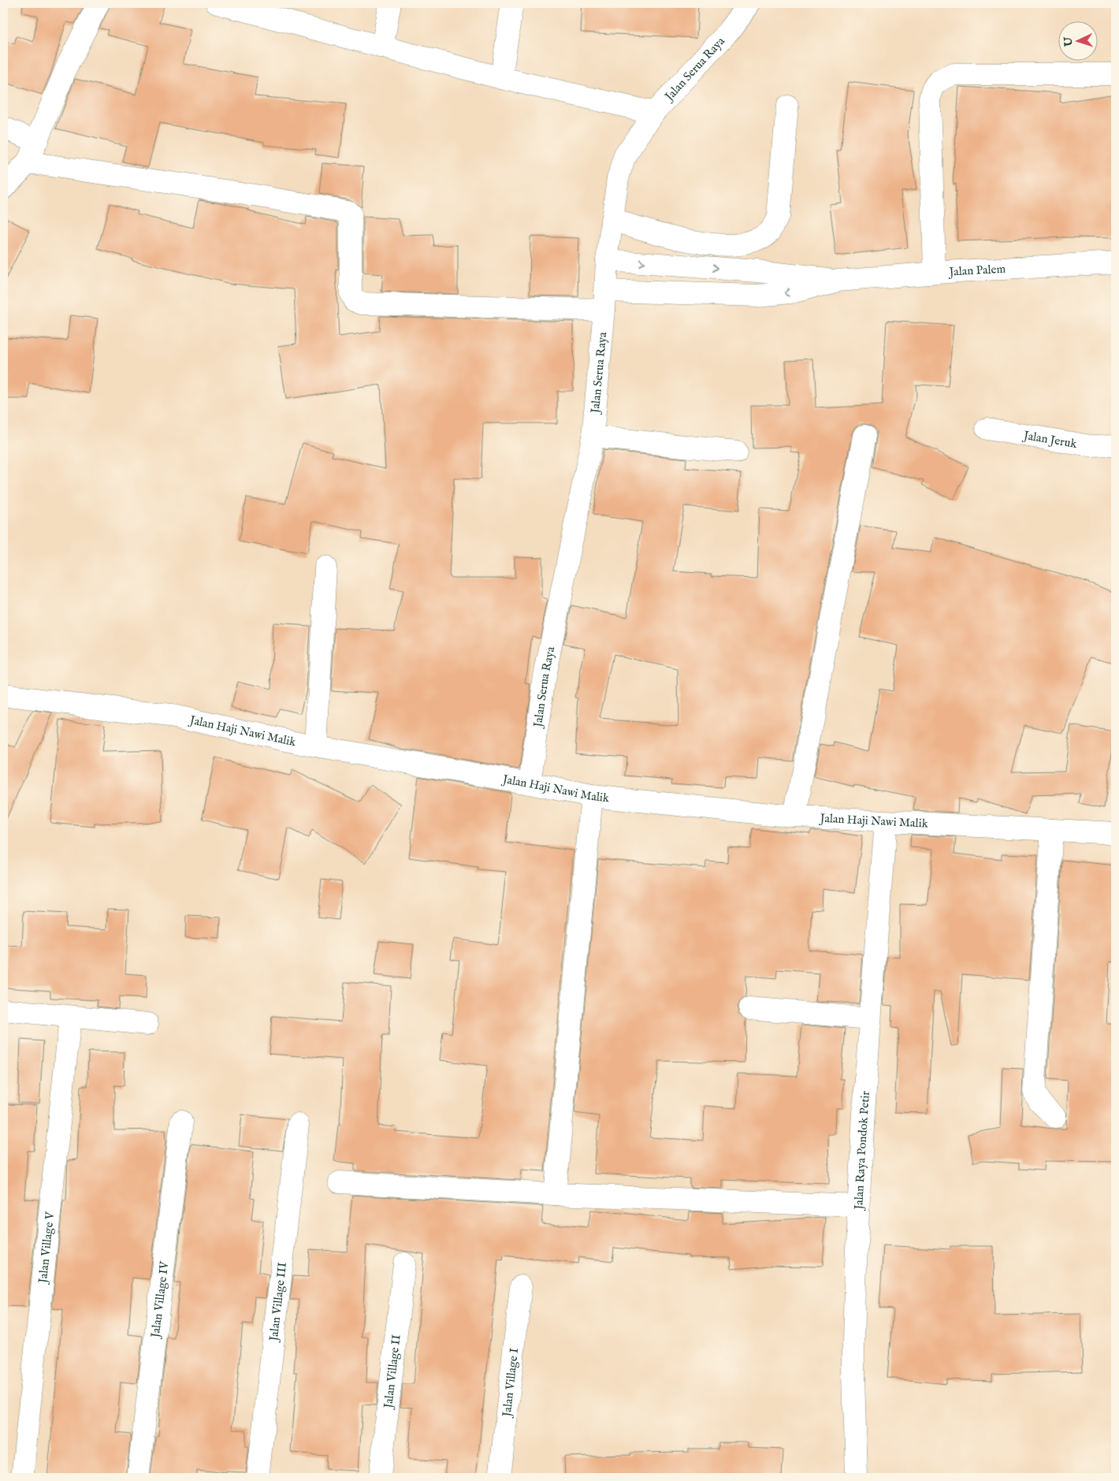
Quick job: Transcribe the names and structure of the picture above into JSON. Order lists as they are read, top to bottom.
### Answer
{
  "streets": {
    "street": [
      "Jalan Serua Raya",
      "Jalan Palem",
      "Jalan Jeruk",
      "Jalan Haji Nawi Malik",
      "Jalan Raya Pondok Petir",
      "Jalan Village V",
      "Jalan Village IV",
      "Jalan Village III",
      "Jalan Village II",
      "Jalan Village I"
    ]
  },
  "crossings": [
    ["Jalan Serua Raya", "Jalan Haji Nawi Malik"],
    ["Jalan Haji Nawi Malik", "Jalan Raya Pondok Petir"]
  ],
  "north": "left"
}
